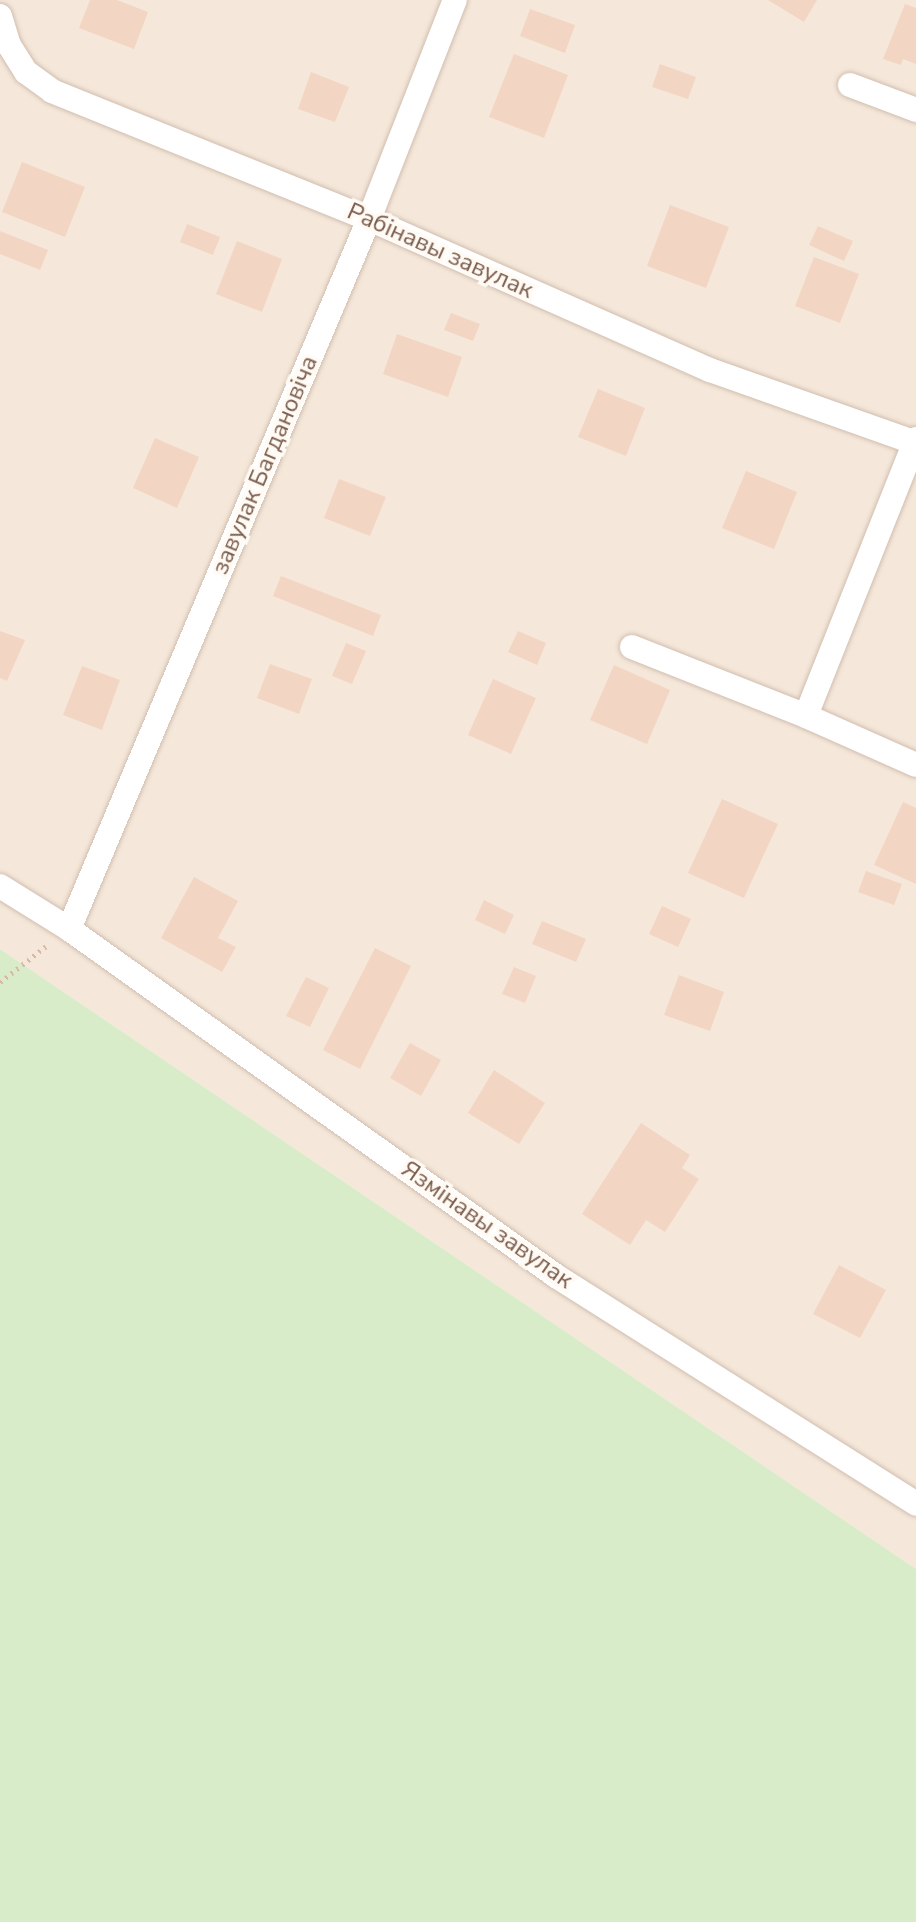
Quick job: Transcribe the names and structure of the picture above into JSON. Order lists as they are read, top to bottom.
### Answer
{
  "streets": {
    "street": ["Рабінавы завулак", "завулак Багдановіча", "Язмінавы завулак"]
  },
  "crossings": [
    ["Рабінавы завулак", "завулак Багдановіча"],
    ["завулак Багдановіча", "Язмінавы завулак"]
  ]
}
